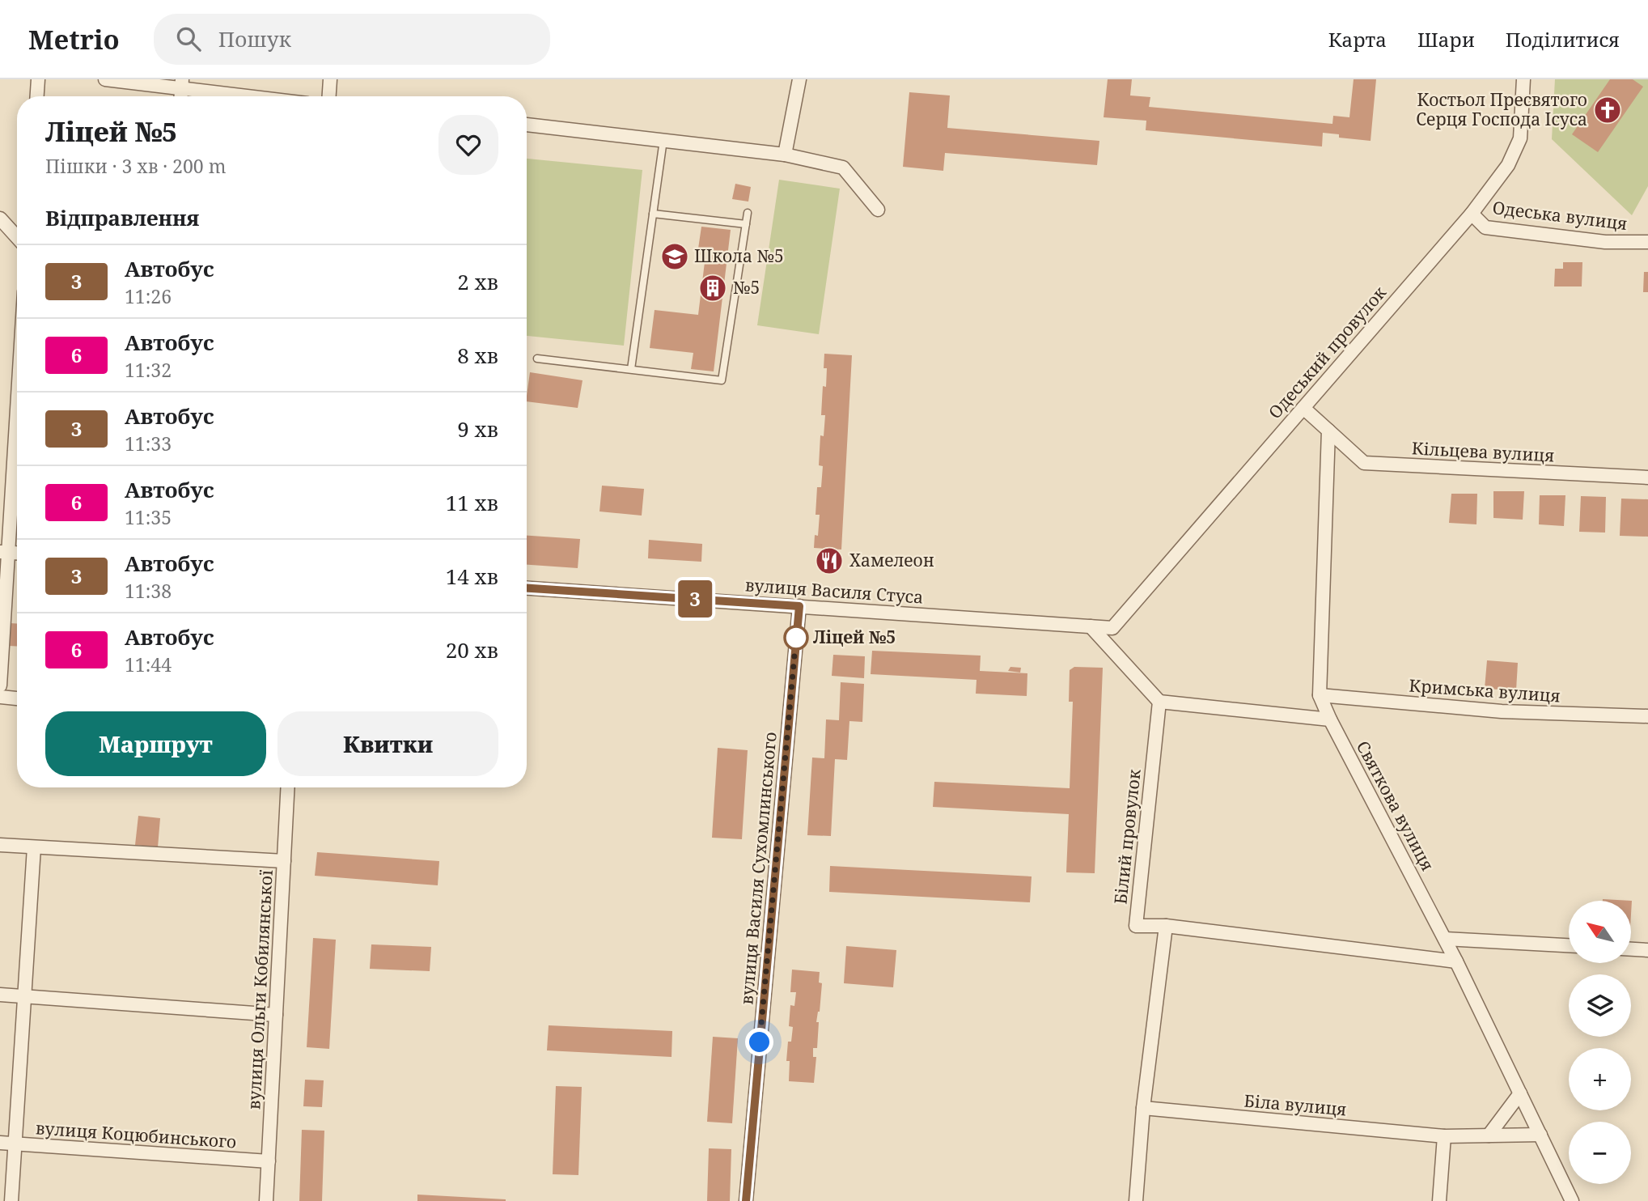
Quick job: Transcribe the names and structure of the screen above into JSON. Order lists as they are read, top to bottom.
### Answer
{
  "streets": {
    "street": [
      "Одеська вулиця",
      "Одеський провулок",
      "Кільцева вулиця",
      "вулиця Василя Стуса",
      "Кримська вулиця",
      "Святкова вулиця",
      "Білий провулок",
      "вулиця Василя Сухомлинського",
      "вулиця Ольги Кобилянської",
      "Біла вулиця",
      "вулиця Коцюбинського"
    ]
  },
  "crossings": [
    ["Одеська вулиця", "Одеський провулок"],
    ["Одеський провулок", "вулиця Василя Стуса"],
    ["Кільцева вулиця", "Святкова вулиця"],
    ["вулиця Василя Стуса", "вулиця Василя Сухомлинського"],
    ["Кримська вулиця", "Святкова вулиця"],
    ["Святкова вулиця", "Білий провулок"],
    ["Святкова вулиця", "Біла вулиця"],
    ["вулиця Ольги Кобилянської", "вулиця Коцюбинського"]
  ],
  "places": {
    "church": ["Костьол Пресвятого Серця Господа Ісуса"],
    "school or university": ["Школа №5"],
    "building": ["№5"],
    "restaurant": ["Хамелеон"],
    "other": ["Ліцей №5"]
  },
  "lines": ["bus line 3"],
  "north": "top left",
  "page": {
    "header": "Metrio",
    "search": "Пошук",
    "nav": ["Карта", "Шари", "Поділитися"],
    "on_map": "3",
    "heading": [
      ["Ліцей №5", "Пішки · 3 хв · 200 m"],
      "Відправлення"
    ],
    "list": [
      {
        "mark": "3",
        "name": "Автобус",
        "note": "11:26",
        "value": "2 хв"
      },
      {
        "mark": "6",
        "name": "Автобус",
        "note": "11:32",
        "value": "8 хв"
      },
      {
        "mark": "3",
        "name": "Автобус",
        "note": "11:33",
        "value": "9 хв"
      },
      {
        "mark": "6",
        "name": "Автобус",
        "note": "11:35",
        "value": "11 хв"
      },
      {
        "mark": "3",
        "name": "Автобус",
        "note": "11:38",
        "value": "14 хв"
      },
      {
        "mark": "6",
        "name": "Автобус",
        "note": "11:44",
        "value": "20 хв"
      }
    ],
    "buttons": ["Маршрут", "Квитки"],
    "map_buttons": ["+", "−"]
  }
}
